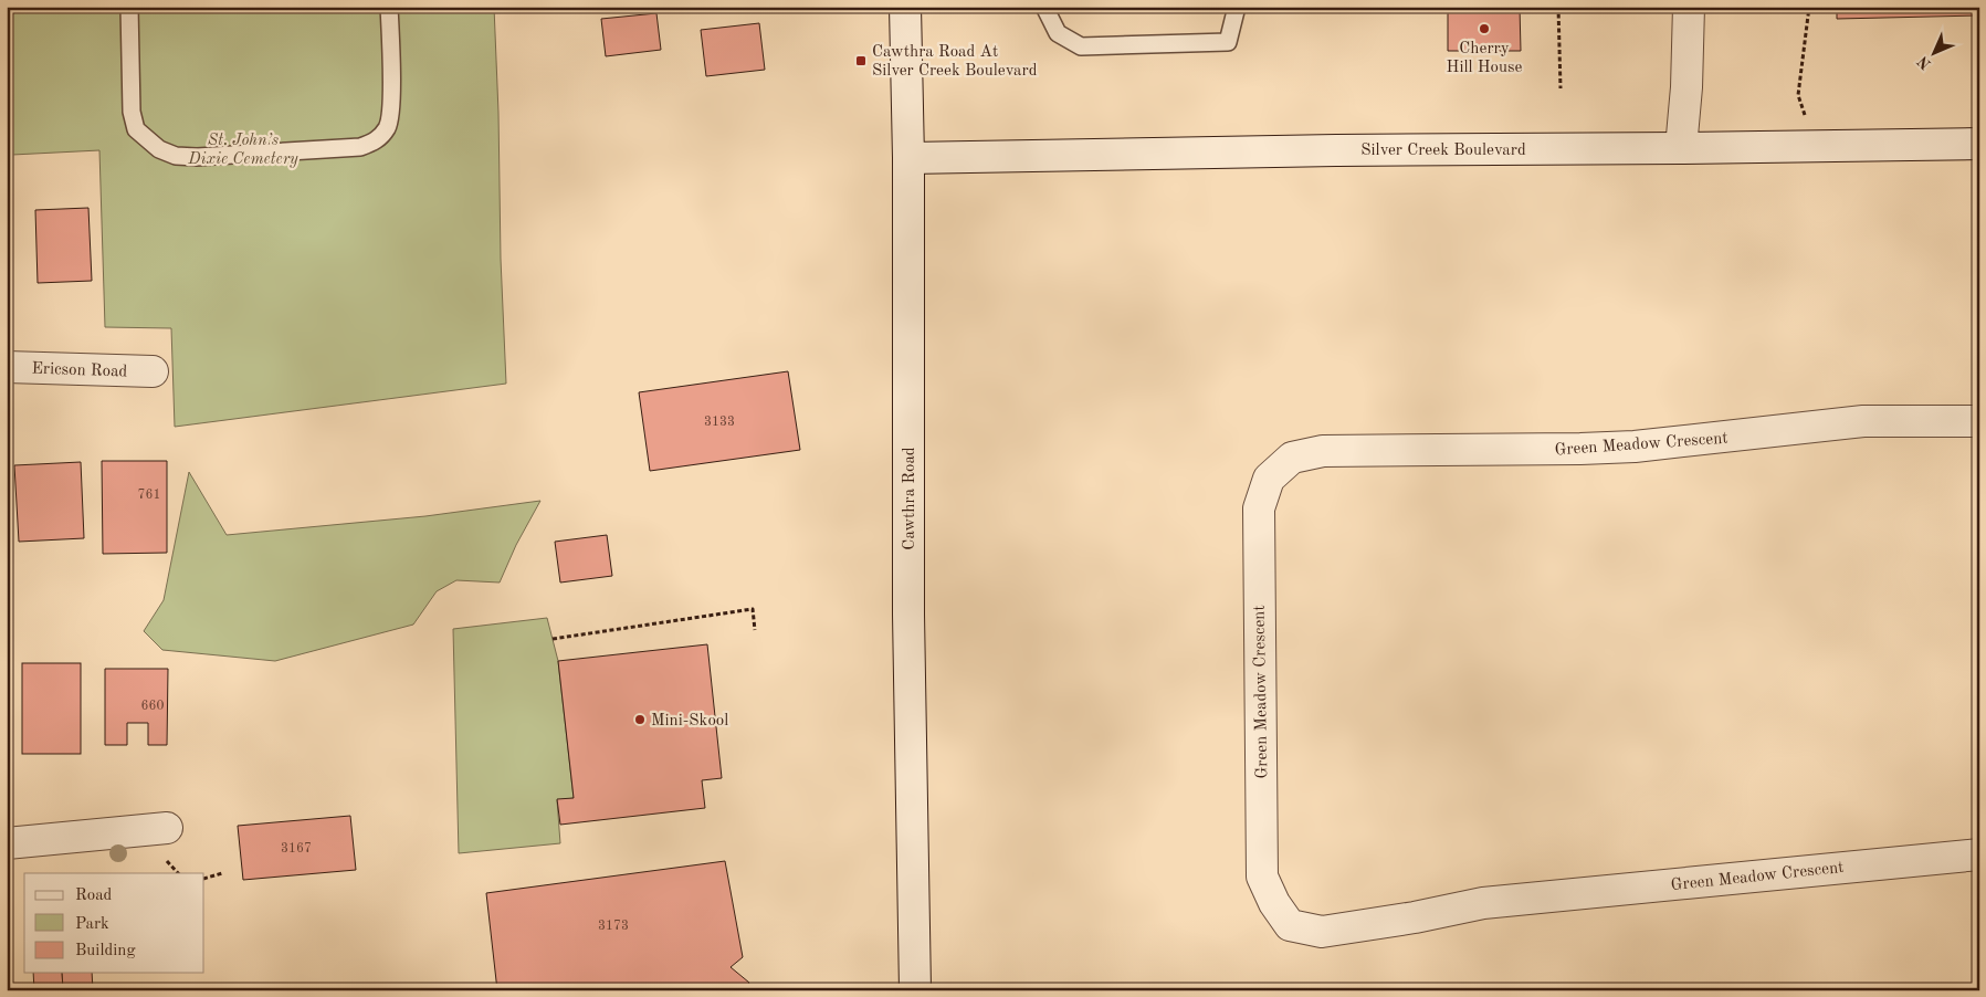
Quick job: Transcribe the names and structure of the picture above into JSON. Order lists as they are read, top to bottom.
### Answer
{
  "streets": {
    "street": [
      "Silver Creek Boulevard",
      "Ericson Road",
      "Green Meadow Crescent",
      "Cawthra Road"
    ]
  },
  "crossings": [
    ["Silver Creek Boulevard", "Cawthra Road"]
  ],
  "parks": ["St. John’s Dixie Cemetery"],
  "places": {
    "other": ["Cherry Hill House", "Mini-Skool"],
    "transit": ["Cawthra Road At Silver Creek Boulevard"]
  },
  "house_numbers": [
    "3133",
    "761",
    "660",
    "3167",
    "3173"
  ],
  "legend": ["Road", "Park", "Building"],
  "north": "bottom left"
}
